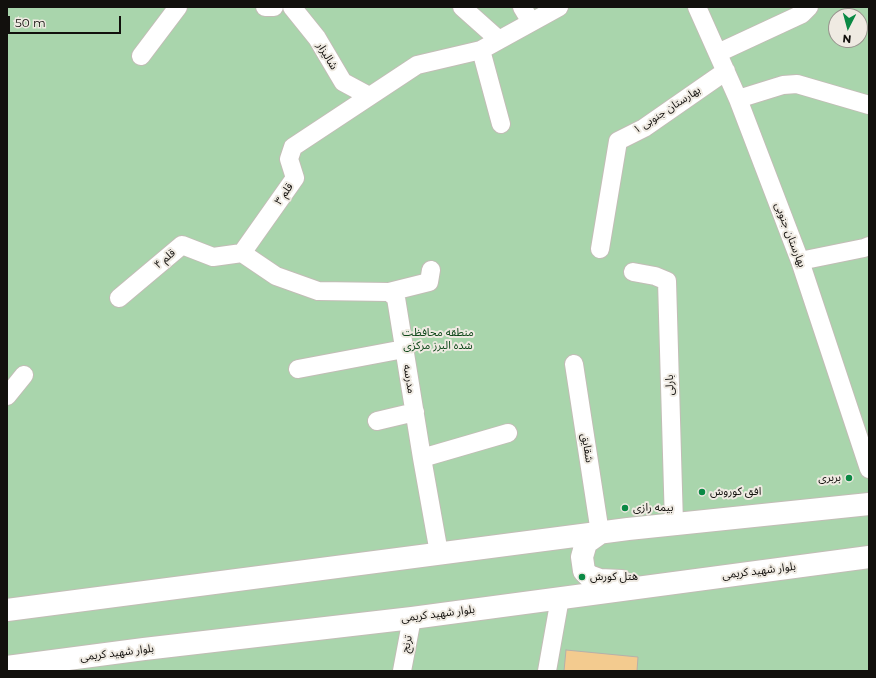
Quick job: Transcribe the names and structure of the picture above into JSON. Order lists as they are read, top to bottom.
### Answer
{
  "streets": {
    "main road": ["بلوار شهید کریمی"],
    "street": [
      "شالیزار",
      "بهارستان جنوبی ۱",
      "قلم ۳",
      "بهارستان جنوبی",
      "قلم ۴",
      "مدرسه",
      "بارلی",
      "شقایق",
      "ترنج"
    ]
  },
  "crossings": [
    ["شالیزار", "قلم ۳"],
    ["بهارستان جنوبی ۱", "بهارستان جنوبی"],
    ["قلم ۳", "قلم ۴"],
    ["بلوار شهید کریمی", "ترنج"]
  ],
  "parks": ["منطقه محافظت شده البرز مرکزی"],
  "places": [
    "بربری",
    "افق کوروش",
    "بیمه رازی",
    "هتل کورش"
  ],
  "scale_bar": "50 m",
  "north": "bottom"
}
